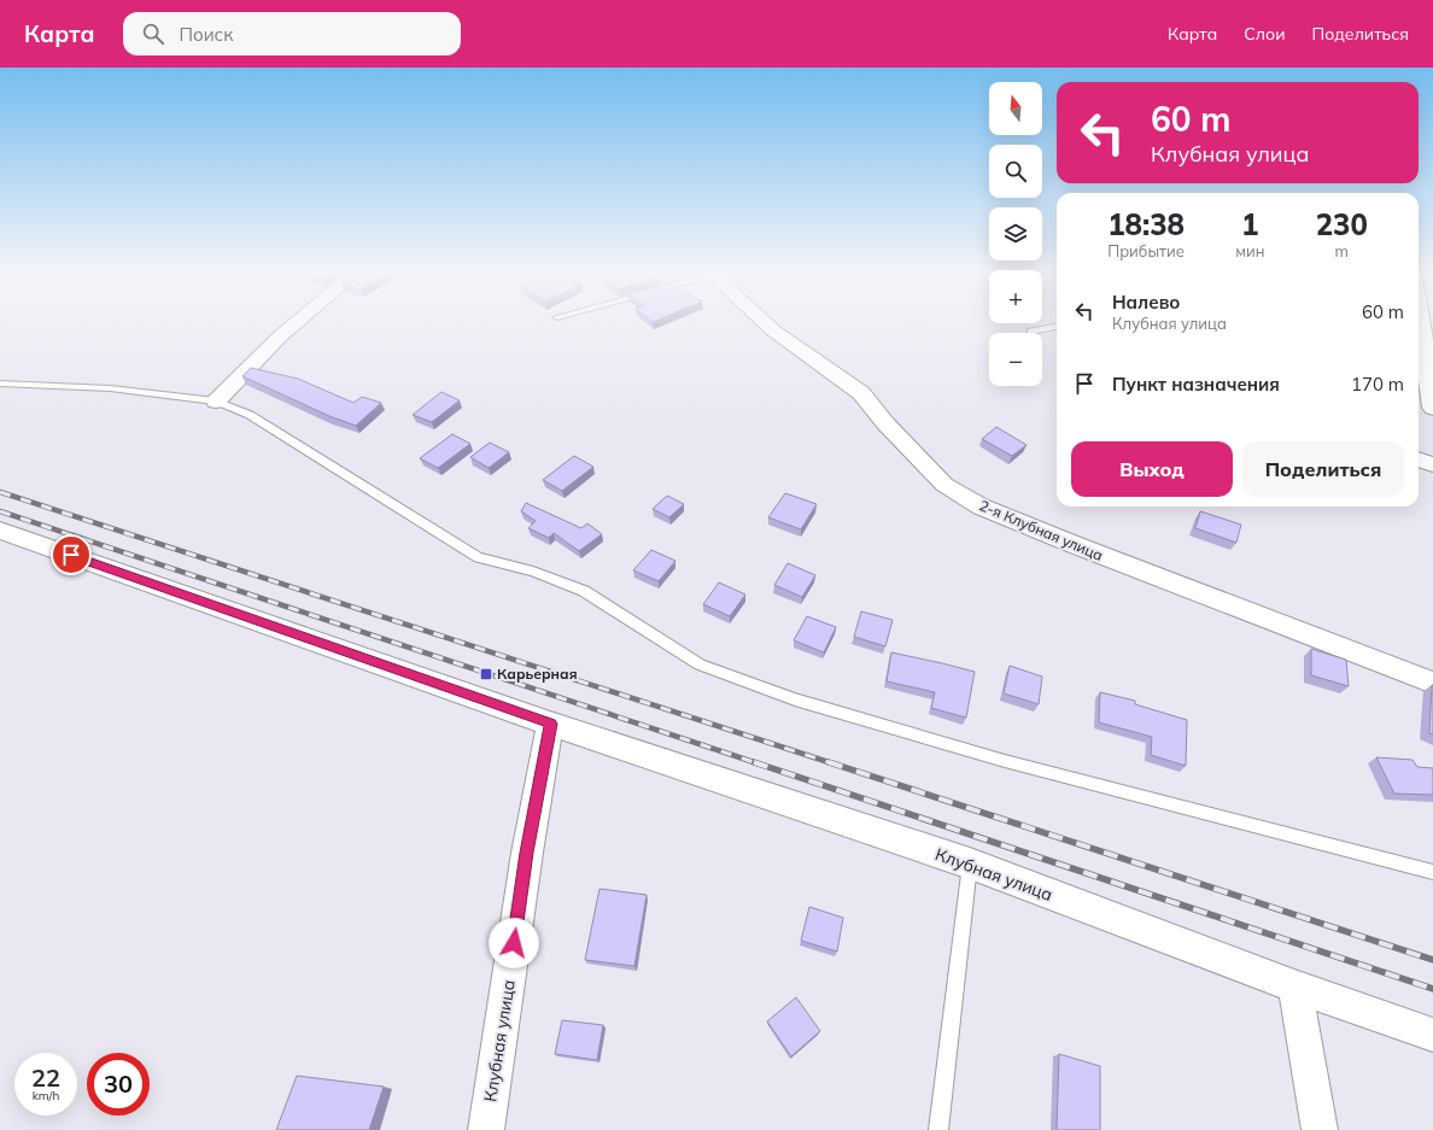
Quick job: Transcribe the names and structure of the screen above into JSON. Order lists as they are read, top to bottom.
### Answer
{
  "streets": {
    "street": ["2-я Клубная улица", "Клубная улица"]
  },
  "places": {
    "transit": ["Карьерная"]
  },
  "north": "top",
  "page": {
    "header": "Карта",
    "search": "Поиск",
    "nav": ["Карта", "Слои", "Поделиться"],
    "map_buttons": ["+", "−"],
    "turn": ["60 m", "Клубная улица"],
    "eta": [
      "18:38",
      "Прибытие",
      "1",
      "мин",
      "230",
      "m"
    ],
    "list": [
      {
        "name": "Налево",
        "note": "Клубная улица",
        "value": "60 m"
      },
      {
        "name": "Пункт назначения",
        "value": "170 m"
      }
    ],
    "buttons": ["Выход", "Поделиться"],
    "speed": "22 km/h",
    "limit": "30"
  }
}
